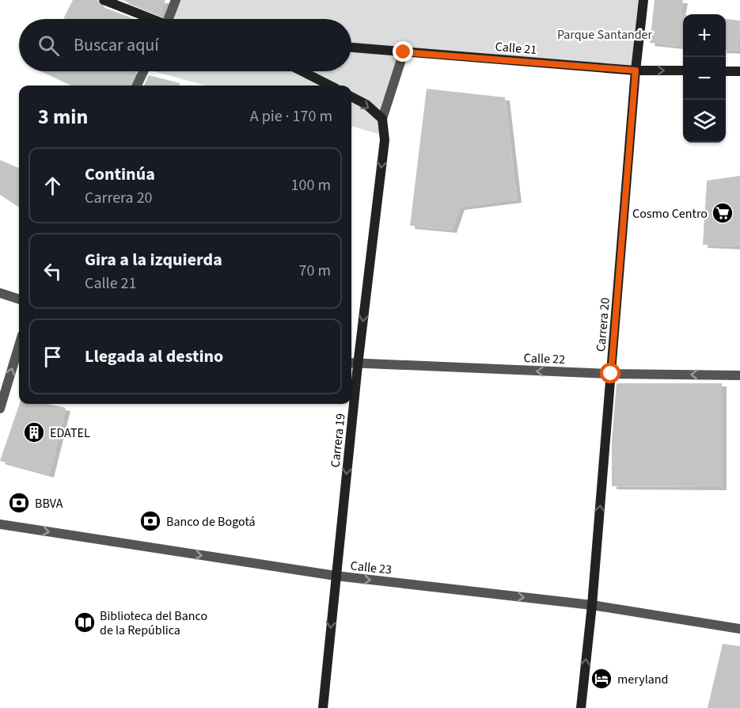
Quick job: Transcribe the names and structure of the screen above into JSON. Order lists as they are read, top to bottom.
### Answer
{
  "streets": {
    "main road": ["Calle 21", "Carrera 20", "Carrera 19"],
    "street": ["Calle 22", "Calle 23"]
  },
  "crossings": [
    ["Calle 21", "Carrera 20"],
    ["Carrera 20", "Calle 22"],
    ["Carrera 20", "Calle 23"],
    ["Calle 22", "Carrera 19"],
    ["Carrera 19", "Calle 23"]
  ],
  "one_way": [
    "Carrera 20",
    "Calle 22",
    "Carrera 19",
    "Calle 23"
  ],
  "parks": ["Parque Santander"],
  "places": {
    "supermarket": ["Cosmo Centro"],
    "building": ["EDATEL"],
    "bank": ["BBVA", "Banco de Bogotá"],
    "library": ["Biblioteca del Banco de la República"],
    "hotel": ["meryland"]
  },
  "page": {
    "map_buttons": ["+", "−"],
    "search": "Buscar aquí",
    "heading": ["3 min", "A pie · 170 m"],
    "list": [
      ["Continúa", "Carrera 20", "100 m"],
      ["Gira a la izquierda", "Calle 21", "70 m"],
      "Llegada al destino"
    ]
  }
}
